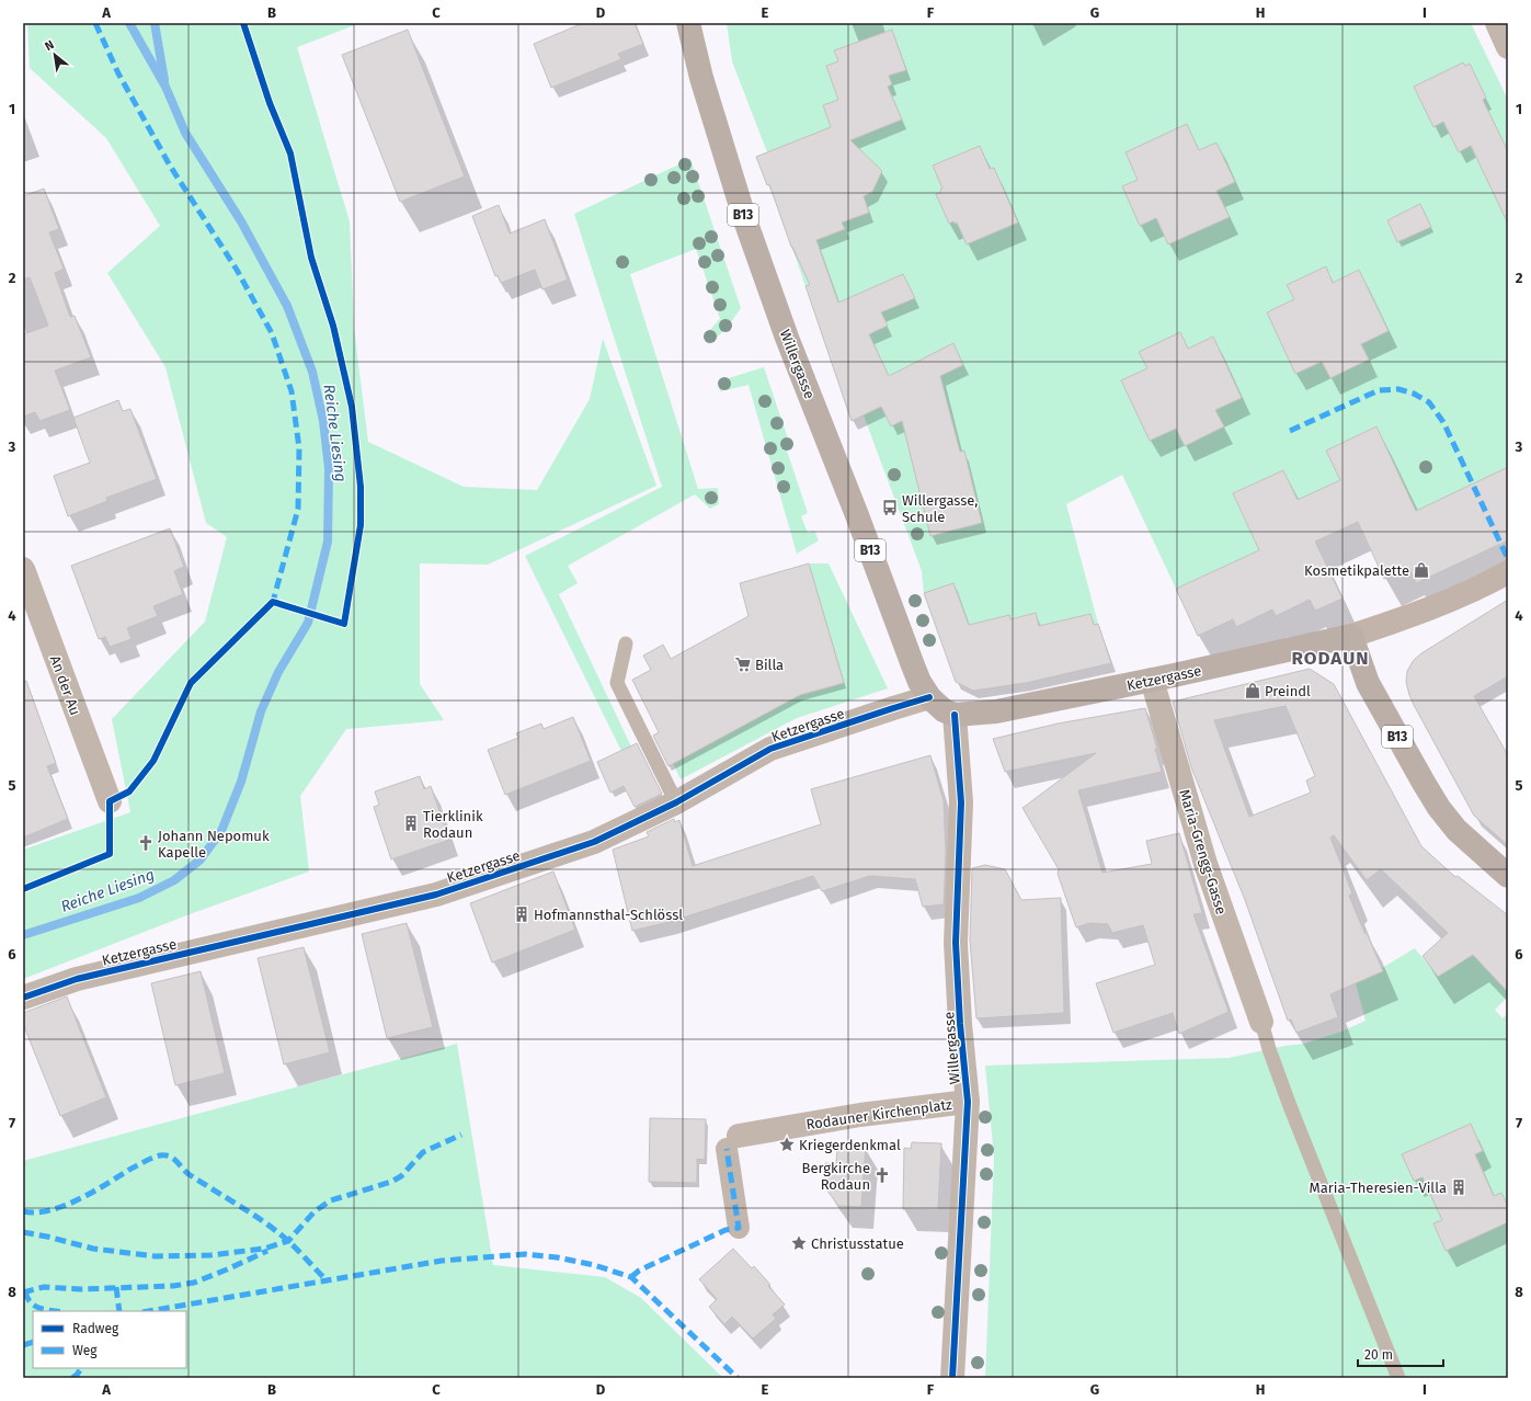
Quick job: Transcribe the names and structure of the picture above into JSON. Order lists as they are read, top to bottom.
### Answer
{
  "streets": {
    "main road": ["B13", "Willergasse", "Ketzergasse"],
    "street": ["An der Au", "Maria-Grengg-Gasse", "Rodauner Kirchenplatz"]
  },
  "crossings": [
    ["B13", "Willergasse"],
    ["B13", "Ketzergasse"],
    ["Willergasse", "Ketzergasse"],
    ["Willergasse", "Rodauner Kirchenplatz"],
    ["Ketzergasse", "Maria-Grengg-Gasse"]
  ],
  "districts": ["RODAUN"],
  "water": ["Reiche Liesing"],
  "places": {
    "bus stop": ["Willergasse, Schule"],
    "shop": ["Kosmetikpalette", "Preindl"],
    "supermarket": ["Billa"],
    "building": ["Tierklinik Rodaun", "Hofmannsthal-Schlössl", "Maria-Theresien-Villa"],
    "church": ["Johann Nepomuk Kapelle", "Bergkirche Rodaun"],
    "place": ["Kriegerdenkmal", "Christusstatue"]
  },
  "legend": ["Radweg", "Weg"],
  "scale_bar": "20 m",
  "north": "top left",
  "grid": {
    "columns": [
      "A",
      "B",
      "C",
      "D",
      "E",
      "F",
      "G",
      "H",
      "I"
    ],
    "rows": [
      "1",
      "2",
      "3",
      "4",
      "5",
      "6",
      "7",
      "8"
    ]
  }
}
